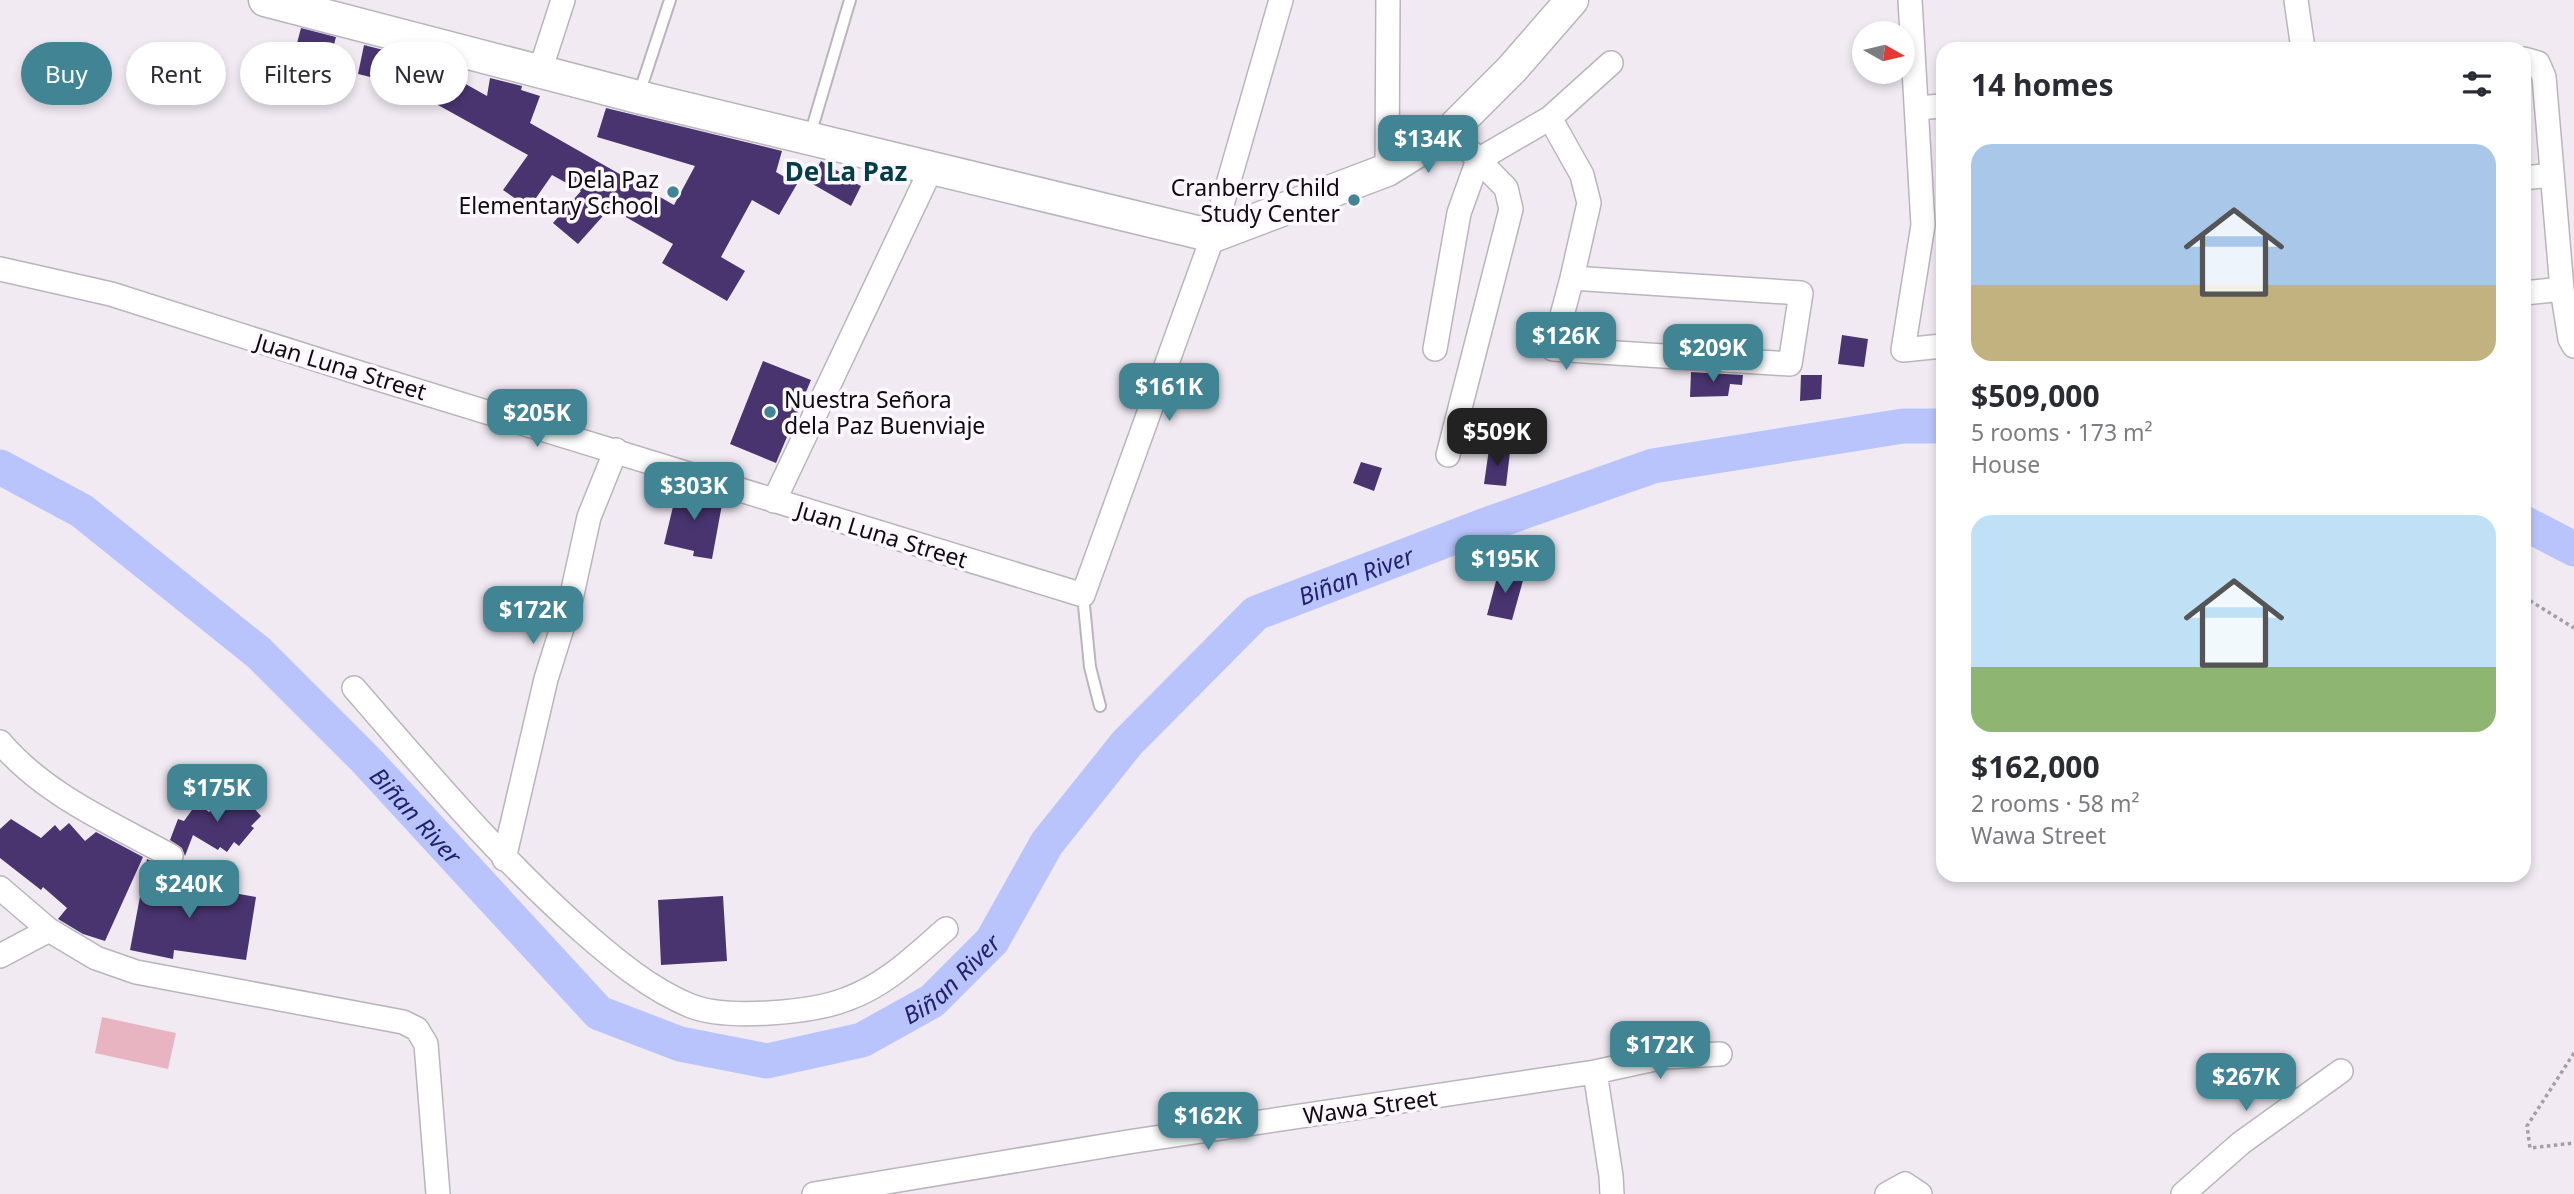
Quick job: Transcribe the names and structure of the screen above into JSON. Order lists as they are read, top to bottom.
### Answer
{
  "streets": {
    "street": ["Juan Luna Street", "Wawa Street"]
  },
  "districts": ["De La Paz"],
  "water": ["Biñan River"],
  "places": ["Dela Paz Elementary School", "Cranberry Child Study Center", "Nuestra Señora dela Paz Buenviaje"],
  "north": "right",
  "page": {
    "chip": [
      "Buy",
      "Rent",
      "Filters",
      "New"
    ],
    "heading": "14 homes",
    "price": [
      "$134K",
      "$126K",
      "$209K",
      "$161K",
      "$205K",
      "$509K",
      "$303K",
      "$195K",
      "$172K",
      "$175K",
      "$240K",
      "$172K",
      "$267K",
      "$162K"
    ],
    "list": [
      {
        "name": "$509,000",
        "note": "5 rooms · 173 m² · House"
      },
      {
        "name": "$162,000",
        "note": "2 rooms · 58 m² · Wawa Street"
      }
    ]
  }
}
